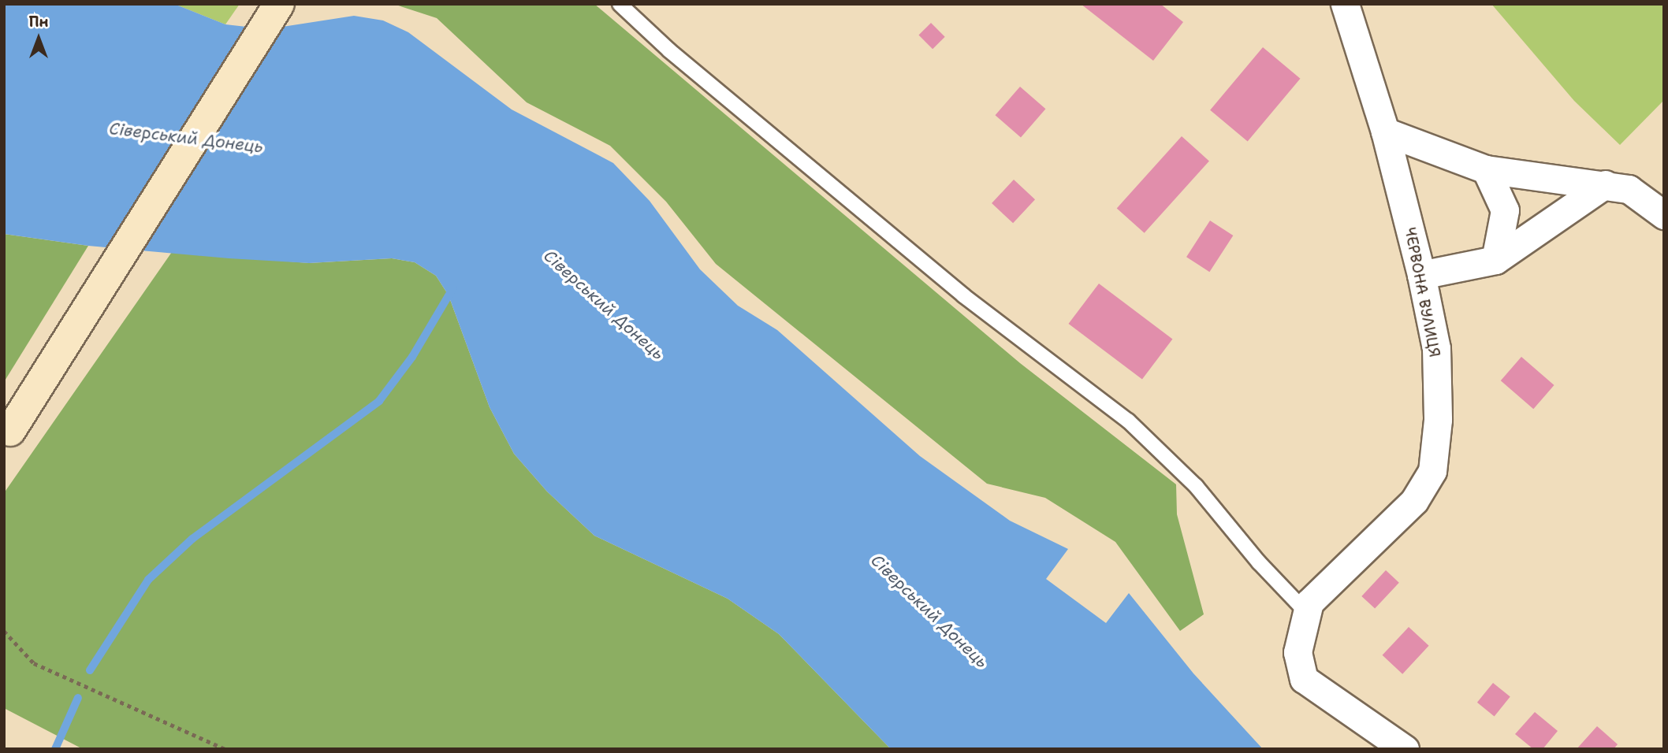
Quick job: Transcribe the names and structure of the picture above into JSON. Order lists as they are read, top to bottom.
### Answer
{
  "streets": {
    "street": ["ЧЕРВОНА ВУЛИЦЯ"]
  },
  "water": ["Сіверський Донець"],
  "north": "top"
}
